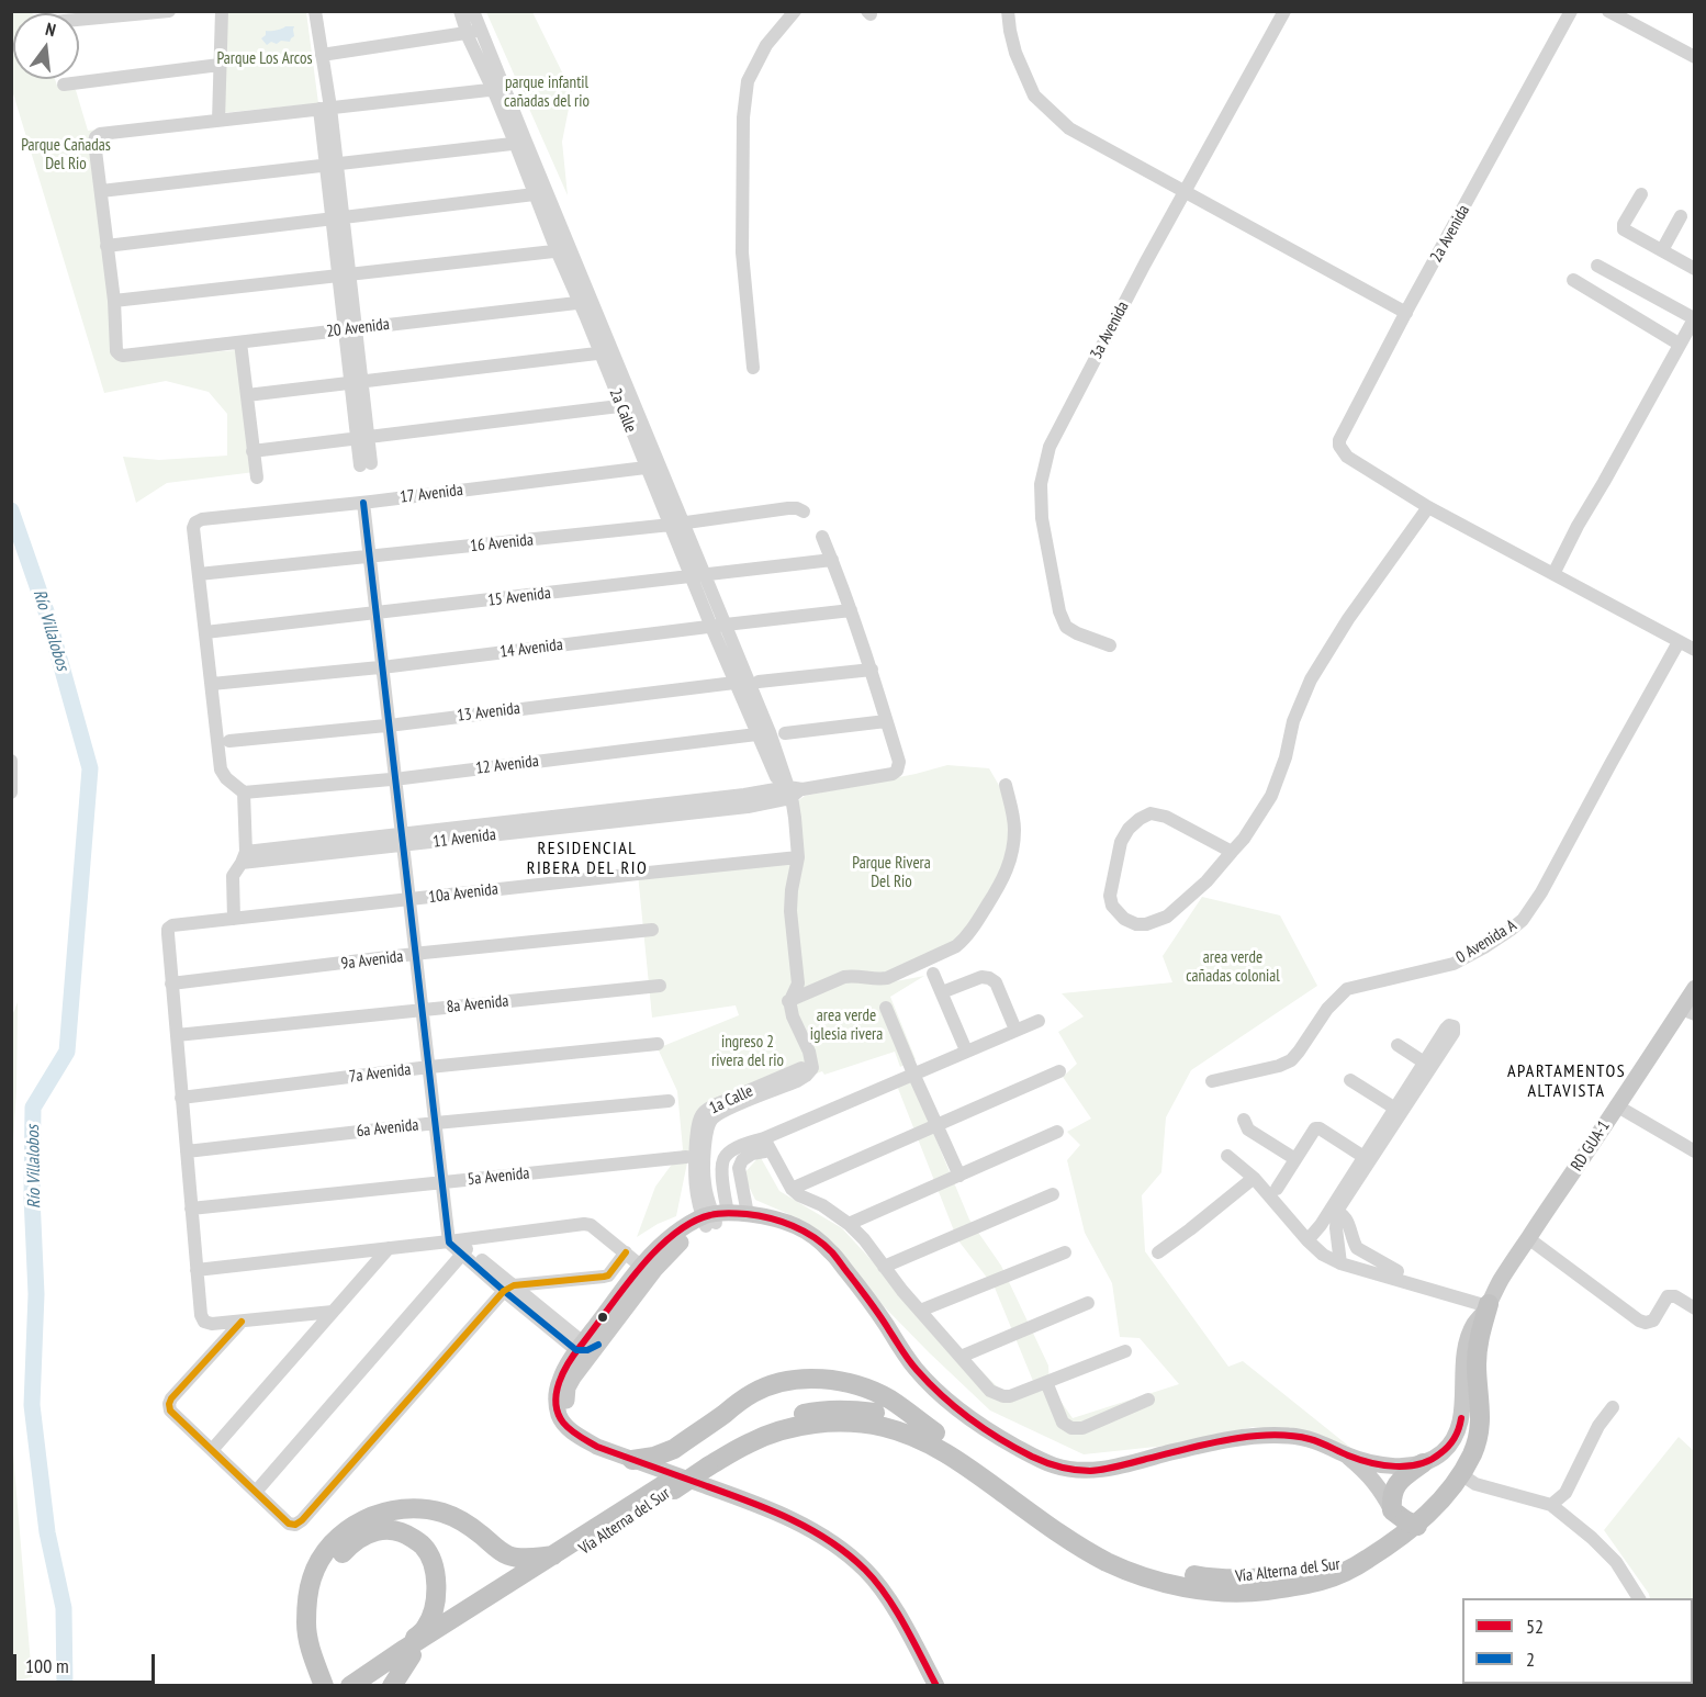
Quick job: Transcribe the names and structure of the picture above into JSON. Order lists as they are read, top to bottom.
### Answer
{
  "streets": {
    "highway": ["Vía Alterna del Sur"],
    "main road": ["RD GUA-1"],
    "street": [
      "2a Avenida",
      "20 Avenida",
      "3a Avenida",
      "2a Calle",
      "17 Avenida",
      "16 Avenida",
      "15 Avenida",
      "14 Avenida",
      "13 Avenida",
      "12 Avenida",
      "11 Avenida",
      "10a Avenida",
      "0 Avenida A",
      "9a Avenida",
      "8a Avenida",
      "7a Avenida",
      "1a Calle",
      "6a Avenida",
      "5a Avenida"
    ]
  },
  "crossings": [
    ["20 Avenida", "2a Calle"],
    ["2a Calle", "17 Avenida"],
    ["2a Calle", "16 Avenida"],
    ["2a Calle", "15 Avenida"],
    ["2a Calle", "14 Avenida"],
    ["2a Calle", "13 Avenida"],
    ["2a Calle", "12 Avenida"],
    ["2a Calle", "11 Avenida"],
    ["2a Calle", "1a Calle"],
    ["17 Avenida", "16 Avenida"],
    ["11 Avenida", "1a Calle"],
    ["10a Avenida", "9a Avenida"],
    ["10a Avenida", "1a Calle"],
    ["RD GUA-1", "Vía Alterna del Sur"]
  ],
  "districts": ["RESIDENCIAL RIBERA DEL RIO", "APARTAMENTOS ALTAVISTA"],
  "water": ["Río Villalobos"],
  "parks": [
    "Parque Los Arcos",
    "parque infantil cañadas del rio",
    "Parque Cañadas Del Rio",
    "Parque Rivera Del Rio",
    "area verde cañadas colonial",
    "area verde iglesia rivera",
    "ingreso 2 rivera del rio"
  ],
  "lines": ["transit line 2", "transit line 52"],
  "legend": ["52", "2"],
  "scale_bar": "100 m",
  "north": "top"
}
